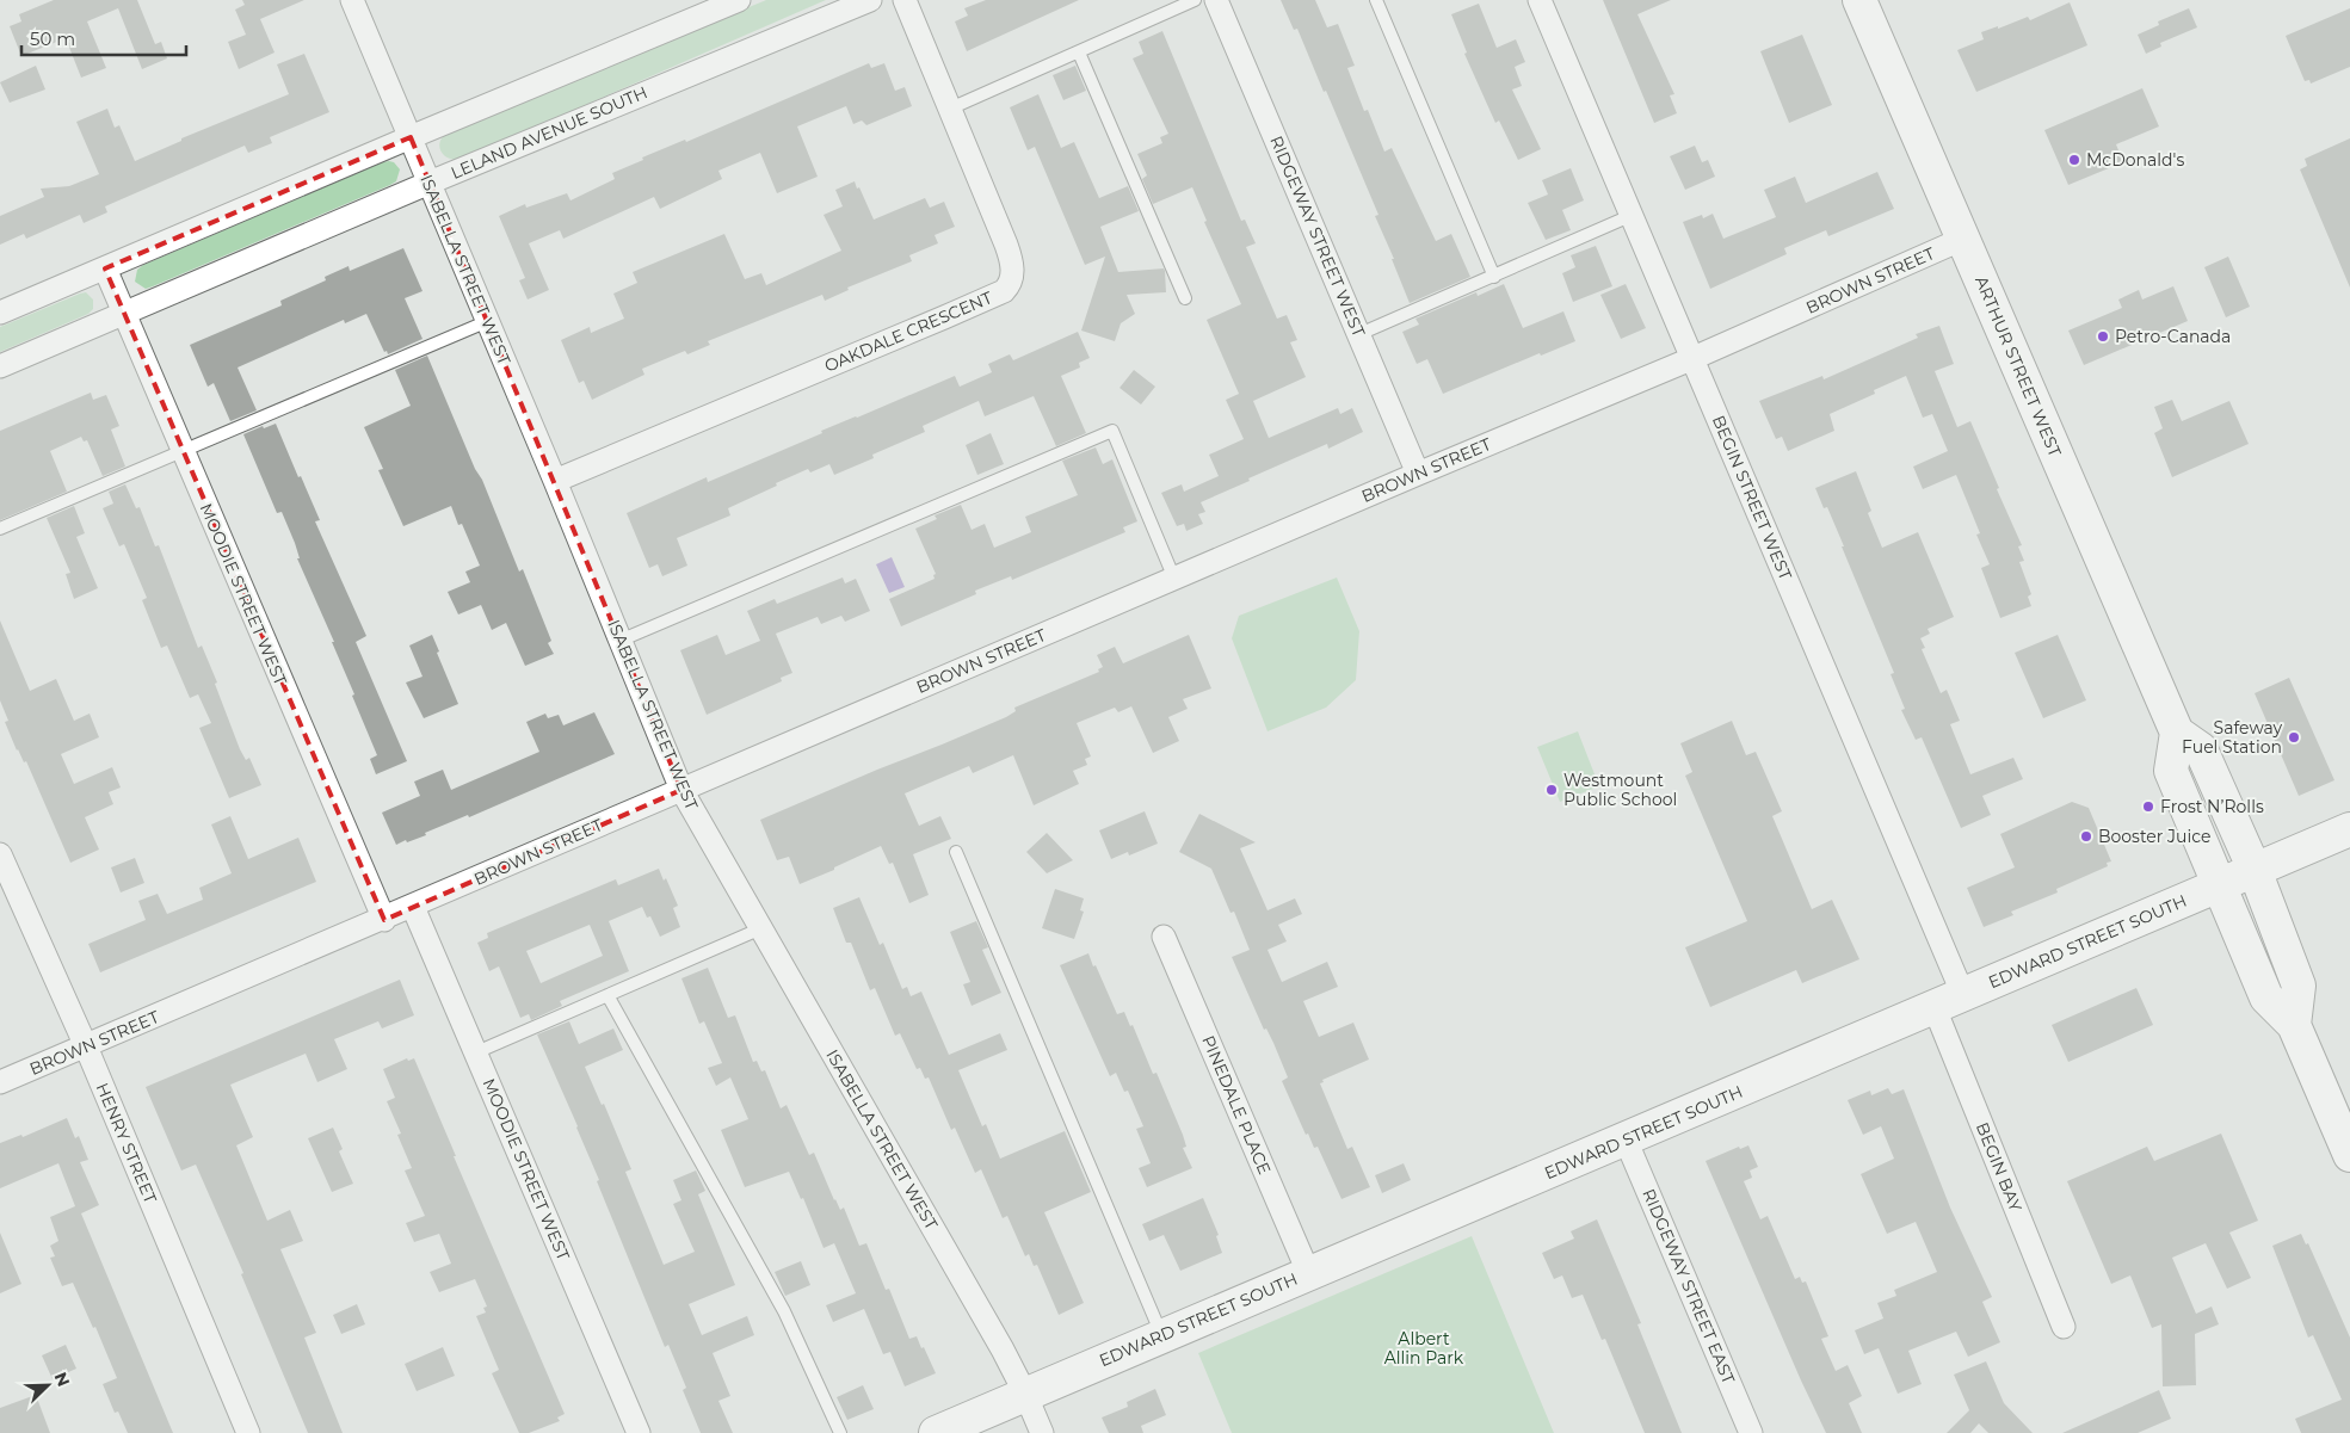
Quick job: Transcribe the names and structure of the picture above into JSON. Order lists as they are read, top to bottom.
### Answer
{
  "streets": {
    "main road": ["ARTHUR STREET WEST", "EDWARD STREET SOUTH"],
    "street": [
      "LELAND AVENUE SOUTH",
      "RIDGEWAY STREET WEST",
      "ISABELLA STREET WEST",
      "BROWN STREET",
      "OAKDALE CRESCENT",
      "BEGIN STREET WEST",
      "MOODIE STREET WEST",
      "PINEDALE PLACE",
      "HENRY STREET",
      "BEGIN BAY",
      "RIDGEWAY STREET EAST"
    ]
  },
  "crossings": [
    ["LELAND AVENUE SOUTH", "ISABELLA STREET WEST"],
    ["LELAND AVENUE SOUTH", "MOODIE STREET WEST"],
    ["RIDGEWAY STREET WEST", "BROWN STREET"],
    ["ISABELLA STREET WEST", "BROWN STREET"],
    ["ISABELLA STREET WEST", "OAKDALE CRESCENT"],
    ["ISABELLA STREET WEST", "EDWARD STREET SOUTH"],
    ["BROWN STREET", "ARTHUR STREET WEST"],
    ["BROWN STREET", "BEGIN STREET WEST"],
    ["BROWN STREET", "MOODIE STREET WEST"],
    ["BROWN STREET", "HENRY STREET"],
    ["BEGIN STREET WEST", "EDWARD STREET SOUTH"],
    ["BEGIN STREET WEST", "BEGIN BAY"],
    ["EDWARD STREET SOUTH", "PINEDALE PLACE"],
    ["EDWARD STREET SOUTH", "BEGIN BAY"],
    ["EDWARD STREET SOUTH", "RIDGEWAY STREET EAST"]
  ],
  "parks": ["Albert Allin Park"],
  "places": [
    "McDonald's",
    "Petro-Canada",
    "Safeway Fuel Station",
    "Westmount Public School",
    "Frost N’Rolls",
    "Booster Juice"
  ],
  "scale_bar": "50 m",
  "north": "top right"
}
